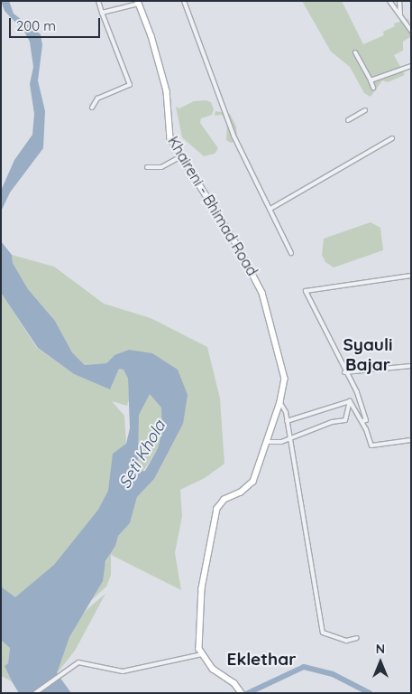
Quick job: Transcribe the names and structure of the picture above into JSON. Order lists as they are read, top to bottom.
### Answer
{
  "streets": {
    "main road": ["Khaireni - Bhimad Road"]
  },
  "districts": ["Syauli Bajar", "Eklethar"],
  "water": ["Seti Khola"],
  "scale_bar": "200 m",
  "north": "top"
}
